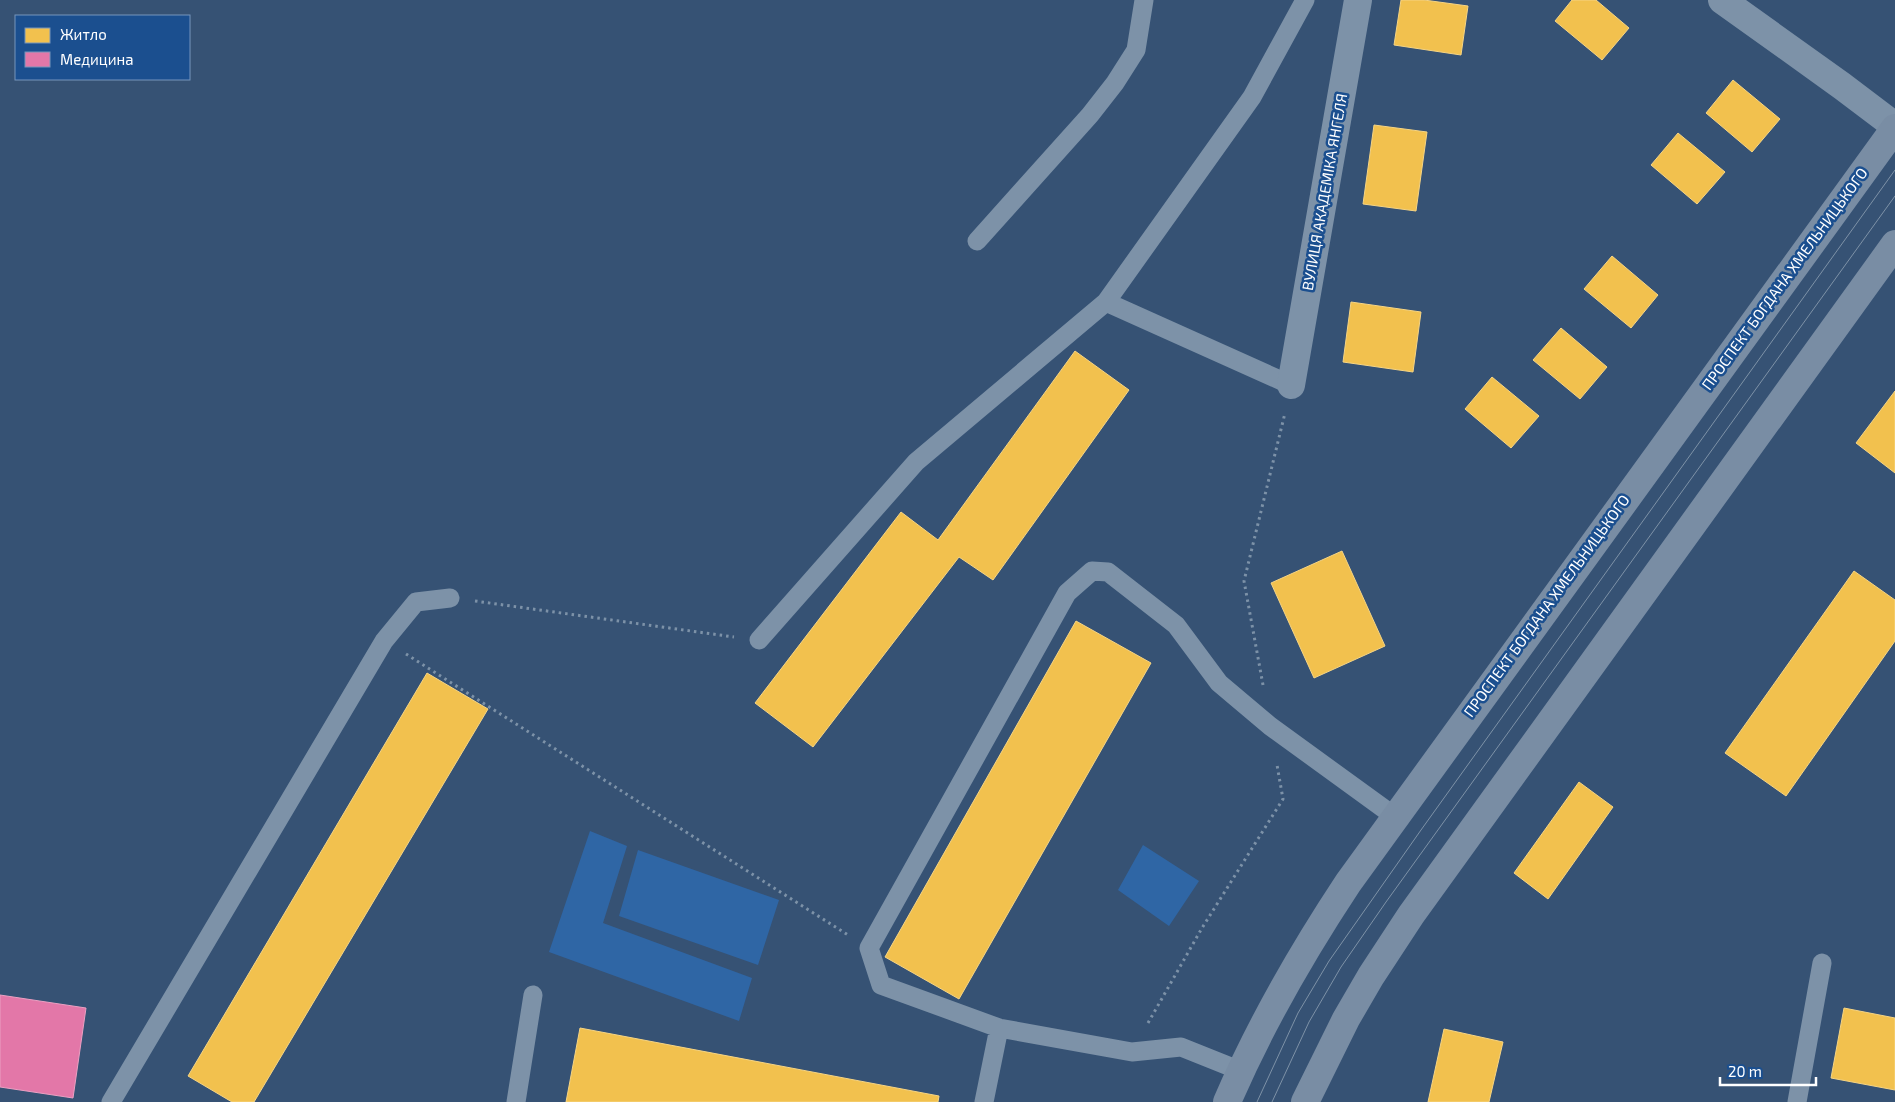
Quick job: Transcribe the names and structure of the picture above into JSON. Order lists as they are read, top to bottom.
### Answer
{
  "streets": {
    "main road": ["ПРОСПЕКТ БОГДАНА ХМЕЛЬНИЦЬКОГО"],
    "street": ["ВУЛИЦЯ АКАДЕМІКА ЯНГЕЛЯ"]
  },
  "legend": ["Житло", "Медицина"],
  "scale_bar": "20 m"
}
